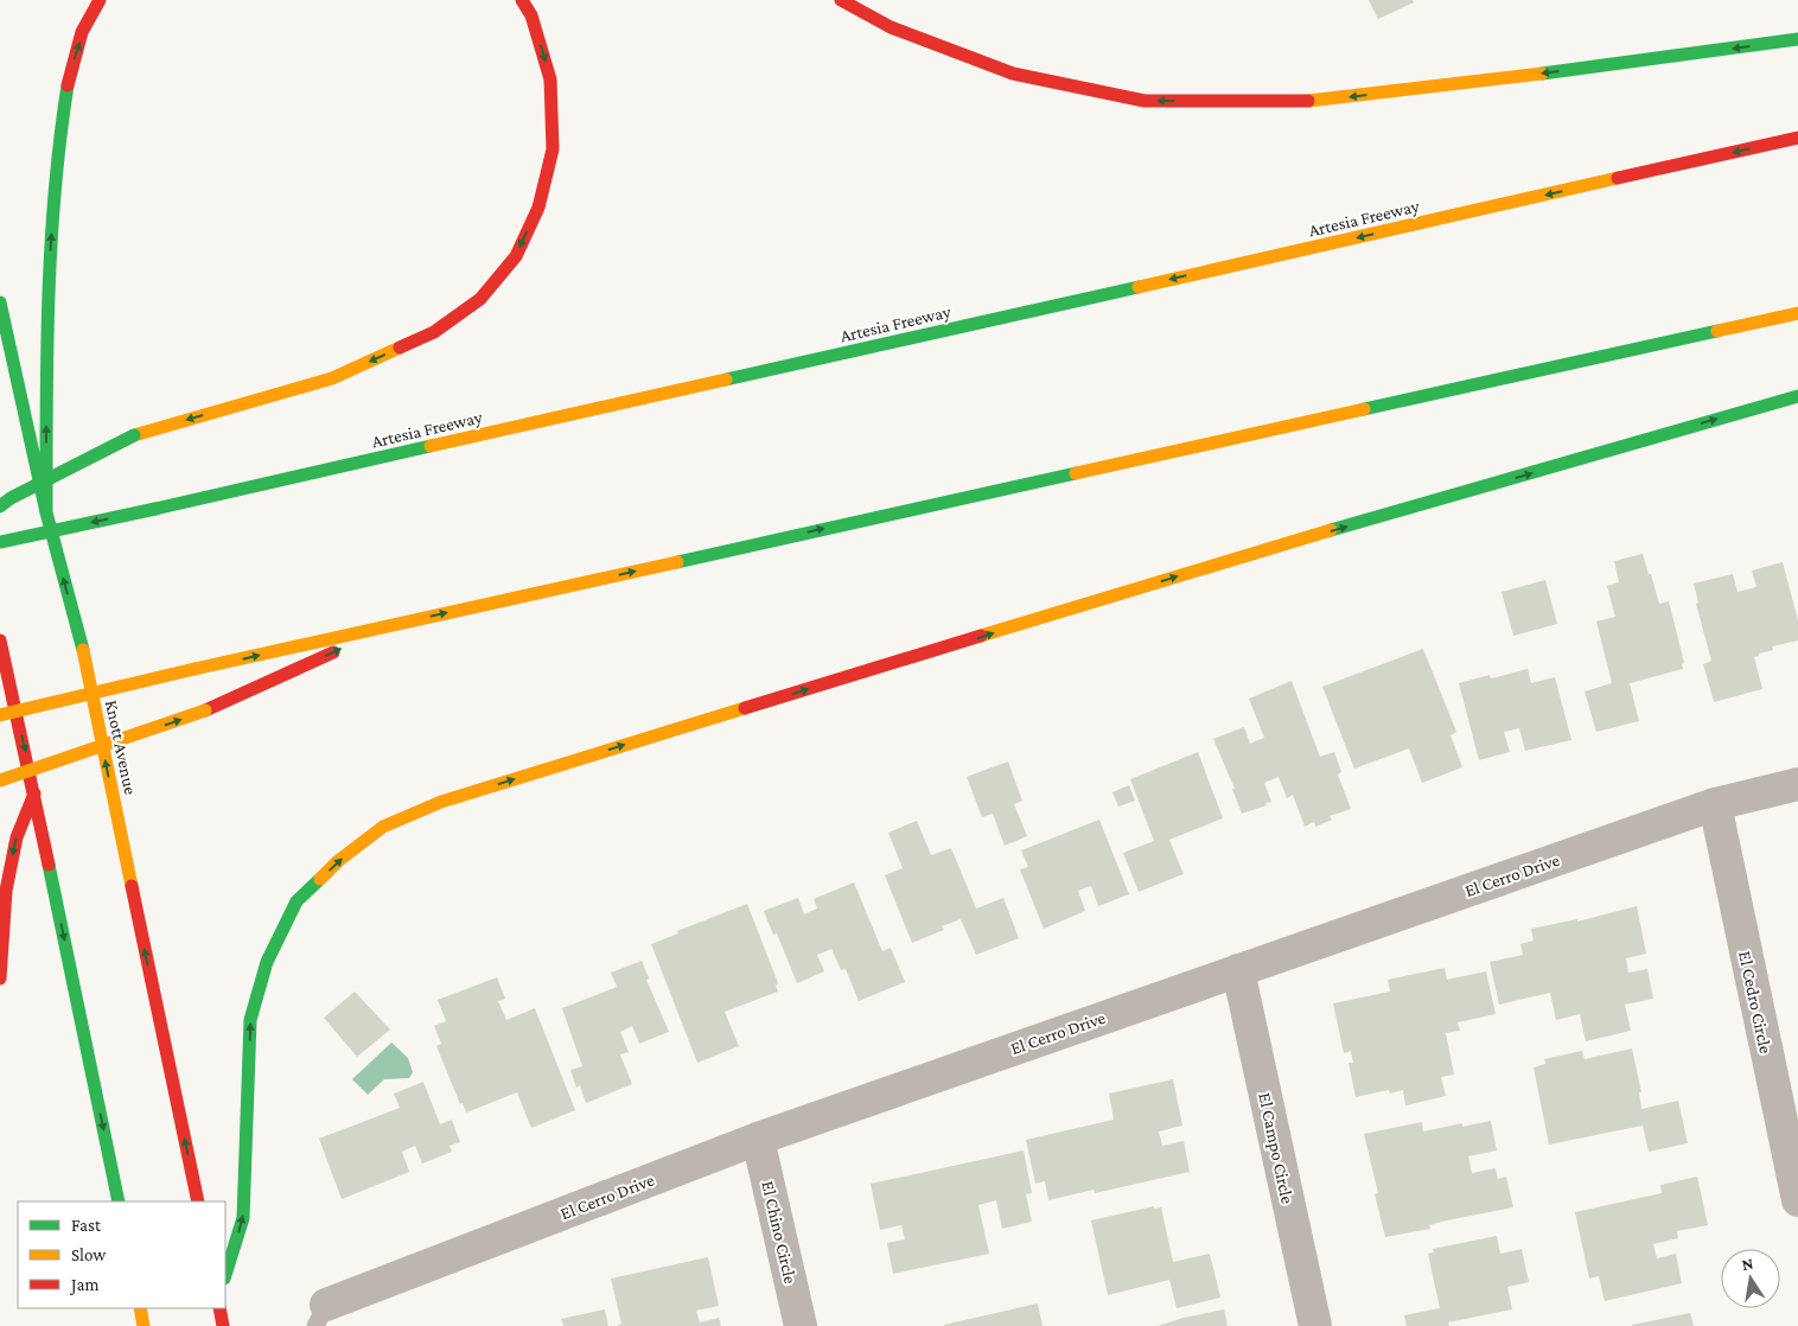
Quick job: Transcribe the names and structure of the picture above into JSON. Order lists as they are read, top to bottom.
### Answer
{
  "streets": {
    "main road": ["Artesia Freeway", "Knott Avenue"],
    "street": [
      "El Cerro Drive",
      "El Cedro Circle",
      "El Campo Circle",
      "El Chino Circle"
    ]
  },
  "crossings": [
    ["El Cerro Drive", "El Cedro Circle"],
    ["El Cerro Drive", "El Campo Circle"],
    ["El Cerro Drive", "El Chino Circle"]
  ],
  "one_way": ["Artesia Freeway"],
  "legend": ["Fast", "Slow", "Jam"],
  "north": "top"
}
